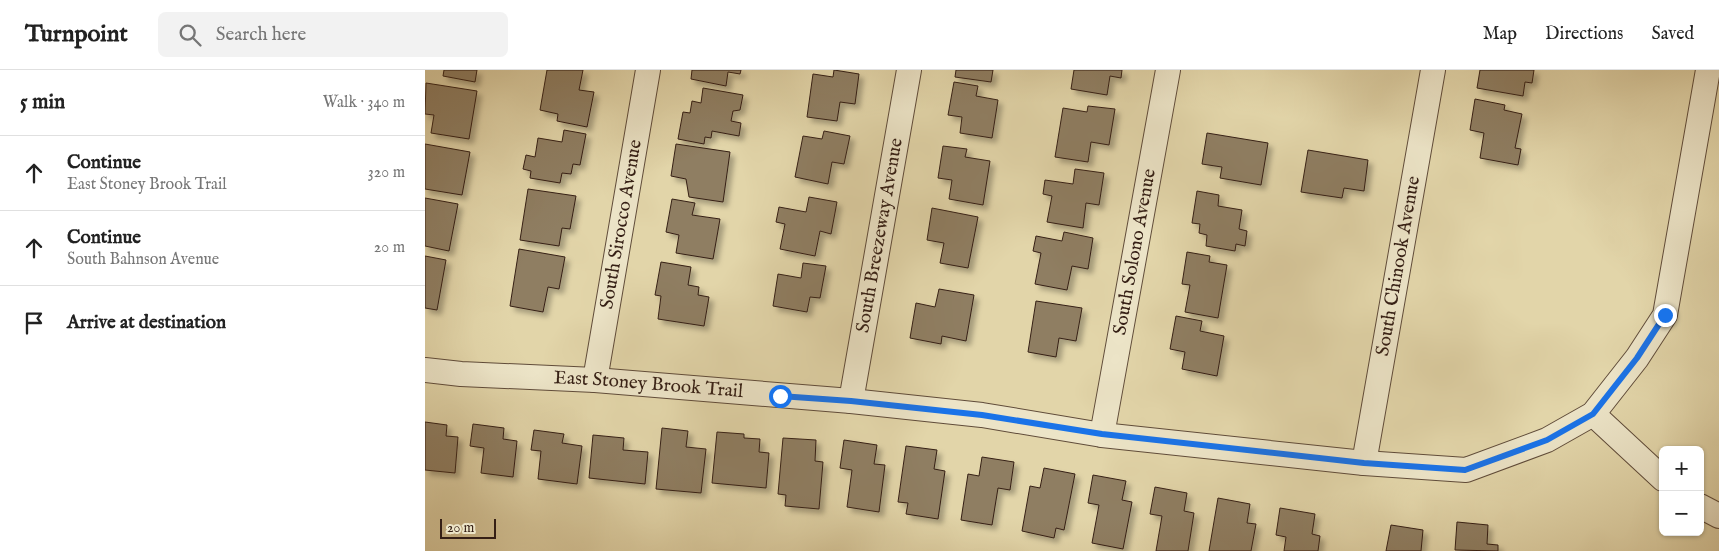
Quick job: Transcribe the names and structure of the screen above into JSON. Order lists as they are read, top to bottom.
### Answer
{
  "streets": {
    "street": [
      "South Sirocco Avenue",
      "South Breezeway Avenue",
      "South Solono Avenue",
      "South Chinook Avenue",
      "East Stoney Brook Trail"
    ]
  },
  "crossings": [
    ["South Sirocco Avenue", "East Stoney Brook Trail"],
    ["South Breezeway Avenue", "East Stoney Brook Trail"],
    ["South Solono Avenue", "East Stoney Brook Trail"],
    ["South Chinook Avenue", "East Stoney Brook Trail"]
  ],
  "scale_bar": "20 m",
  "page": {
    "header": "Turnpoint",
    "search": "Search here",
    "nav": ["Map", "Directions", "Saved"],
    "heading": ["5 min", "Walk · 340 m"],
    "list": [
      ["Continue", "East Stoney Brook Trail", "320 m"],
      ["Continue", "South Bahnson Avenue", "20 m"],
      "Arrive at destination"
    ],
    "map_buttons": ["+", "−"],
    "scale": "20 m"
  }
}
